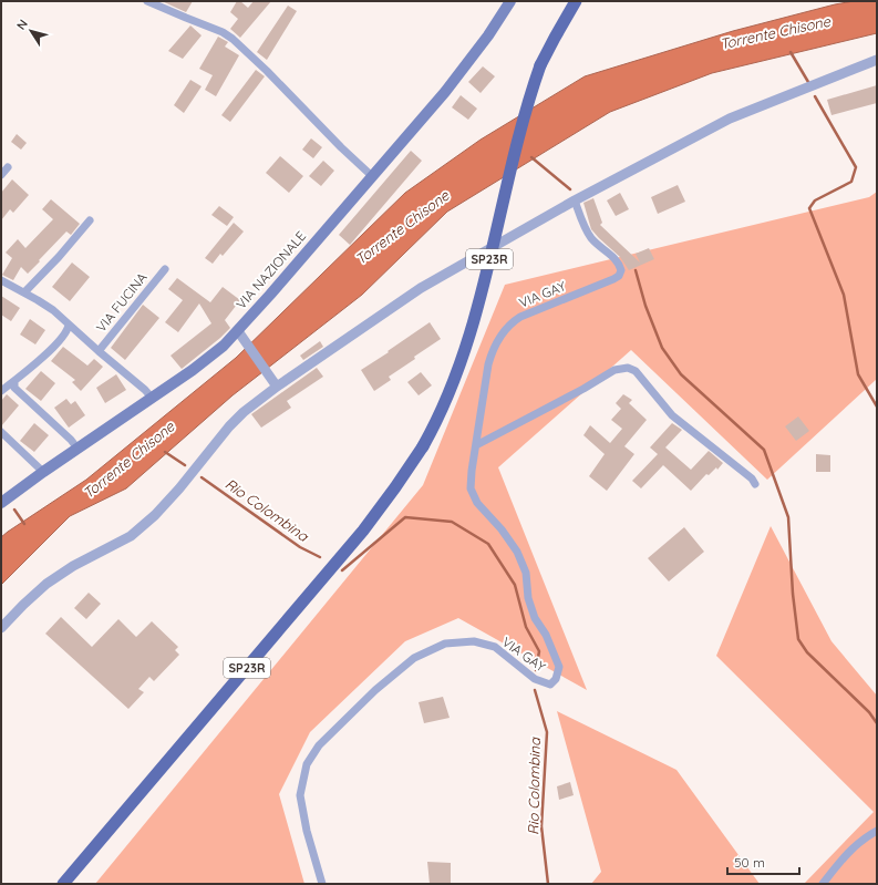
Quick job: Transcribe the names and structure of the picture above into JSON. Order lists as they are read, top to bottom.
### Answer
{
  "streets": {
    "main road": ["SP23R", "VIA NAZIONALE"],
    "street": ["VIA GAY", "VIA FUCINA"]
  },
  "crossings": [
    ["VIA NAZIONALE", "VIA FUCINA"]
  ],
  "water": ["Torrente Chisone", "Rio Colombina"],
  "scale_bar": "50 m",
  "north": "top left"
}
